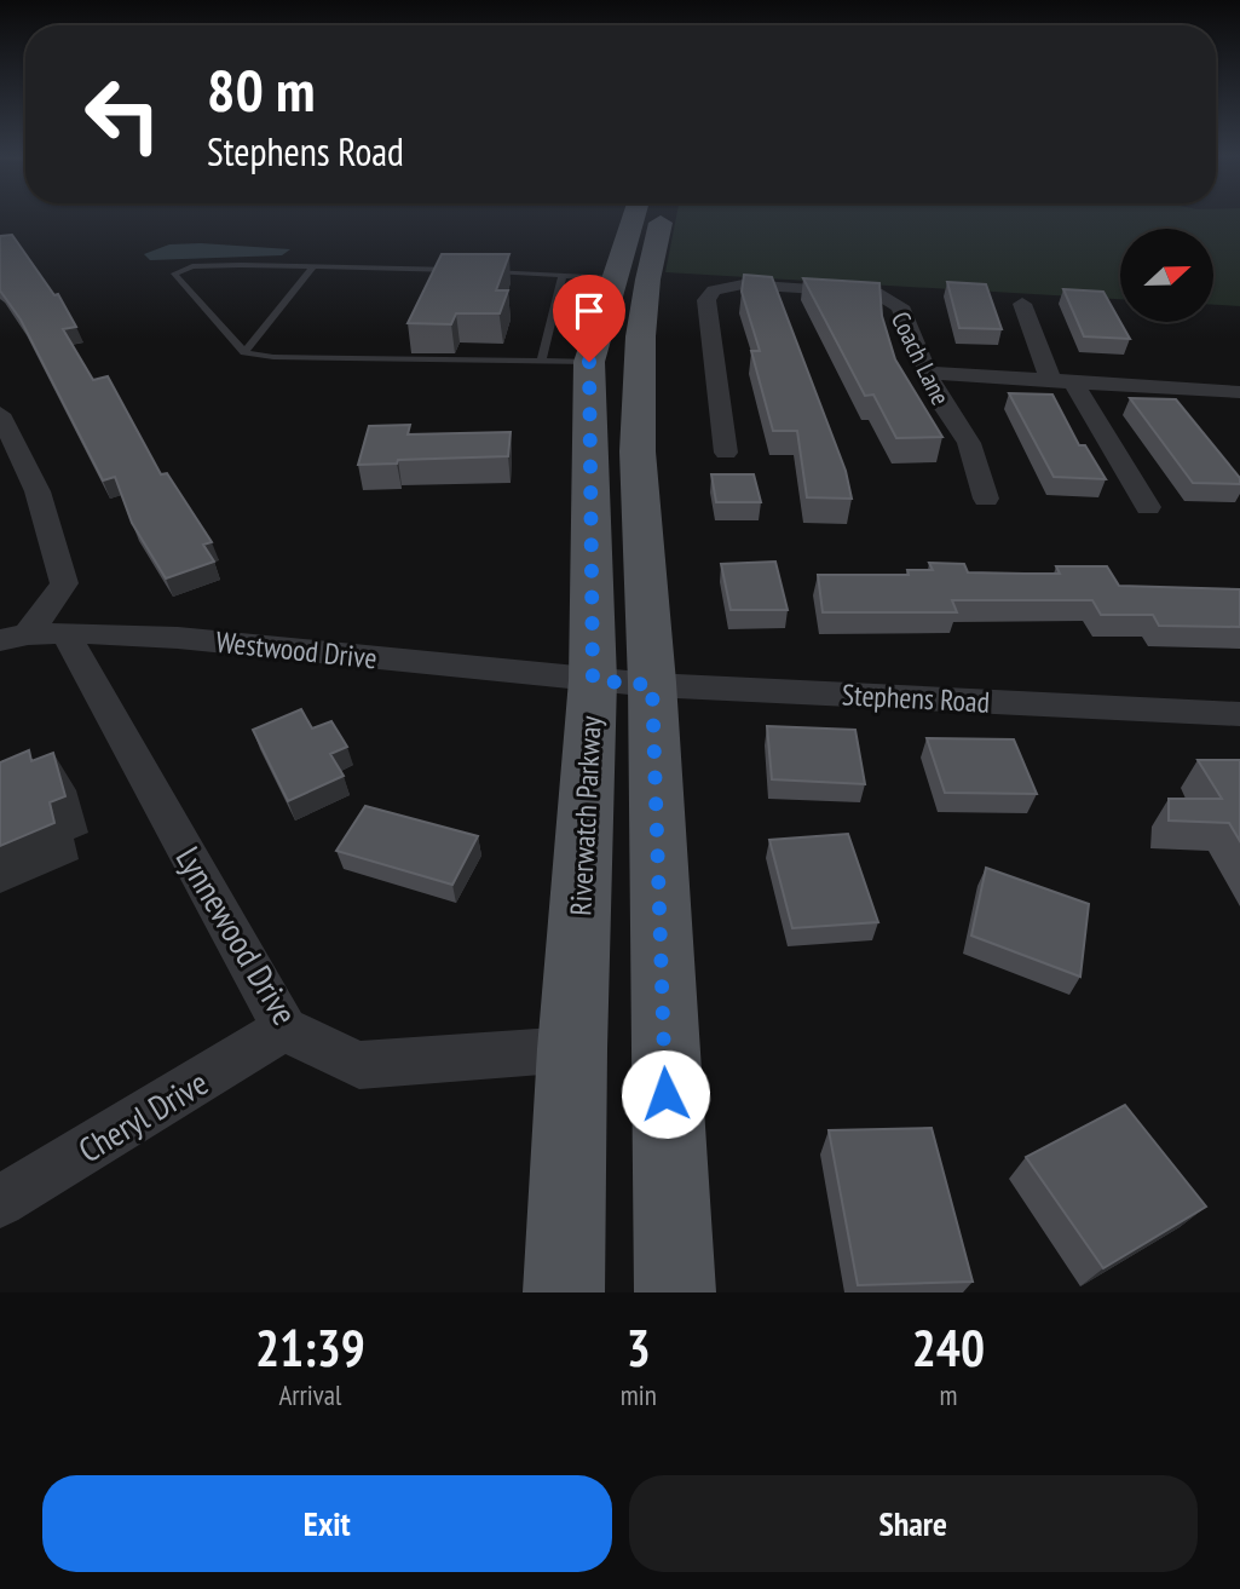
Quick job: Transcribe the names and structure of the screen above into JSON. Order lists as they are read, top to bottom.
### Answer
{
  "streets": {
    "main road": ["Riverwatch Parkway"],
    "street": [
      "Coach Lane",
      "Westwood Drive",
      "Stephens Road",
      "Lynnewood Drive",
      "Cheryl Drive"
    ]
  },
  "crossings": [
    ["Westwood Drive", "Stephens Road"],
    ["Westwood Drive", "Riverwatch Parkway"],
    ["Westwood Drive", "Lynnewood Drive"],
    ["Stephens Road", "Riverwatch Parkway"],
    ["Riverwatch Parkway", "Lynnewood Drive"],
    ["Lynnewood Drive", "Cheryl Drive"]
  ],
  "north": "right",
  "page": {
    "turn": ["80 m", "Stephens Road"],
    "eta": [
      "21:39",
      "Arrival",
      "3",
      "min",
      "240",
      "m"
    ],
    "buttons": ["Exit", "Share"]
  }
}
